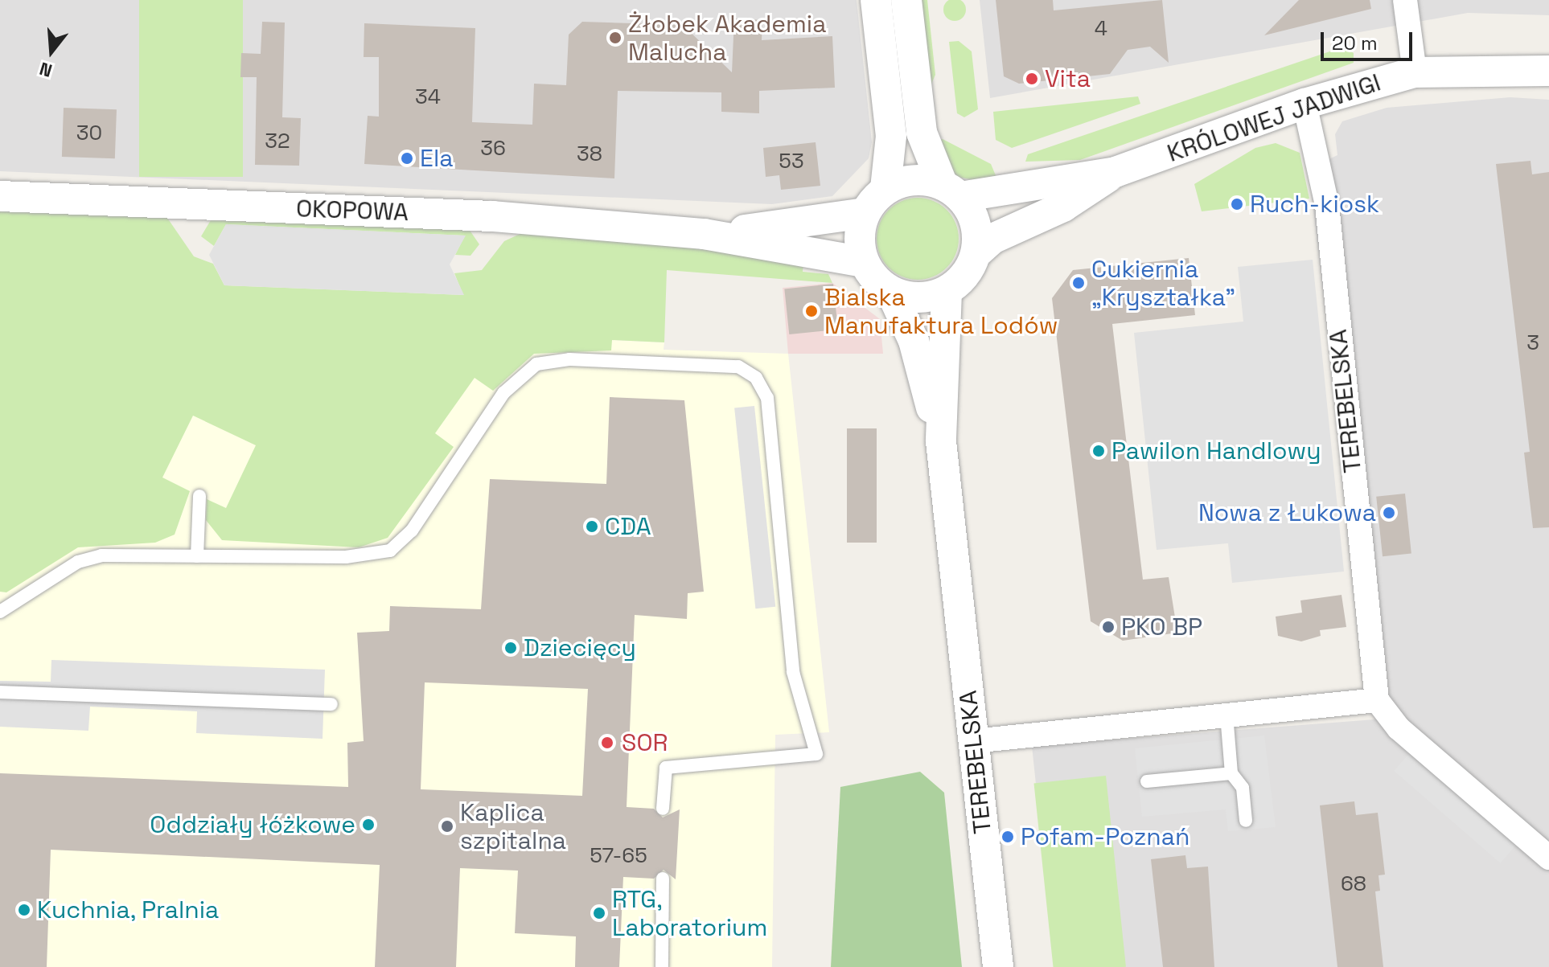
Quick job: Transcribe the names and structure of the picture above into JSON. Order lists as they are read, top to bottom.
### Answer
{
  "streets": {
    "street": ["KRÓLOWEJ JADWIGI", "OKOPOWA", "TEREBELSKA"]
  },
  "crossings": [
    ["KRÓLOWEJ JADWIGI", "OKOPOWA"],
    ["KRÓLOWEJ JADWIGI", "TEREBELSKA"],
    ["OKOPOWA", "TEREBELSKA"]
  ],
  "places": [
    "Żłobek Akademia Malucha",
    "Vita",
    "Ela",
    "Ruch-kiosk",
    "Cukiernia „Kryształka”",
    "Bialska Manufaktura Lodów",
    "Pawilon Handlowy",
    "Nowa z Łukowa",
    "CDA",
    "PKO BP",
    "Dziecięcy",
    "SOR",
    "Oddziały łóżkowe",
    "Kaplica szpitalna",
    "Pofam-Poznań",
    "Kuchnia, Pralnia",
    "RTG, Laboratorium"
  ],
  "house_numbers": [
    "4",
    "34",
    "30",
    "32",
    "36",
    "38",
    "53",
    "3",
    "57-65",
    "68"
  ],
  "scale_bar": "20 m",
  "north": "bottom"
}
